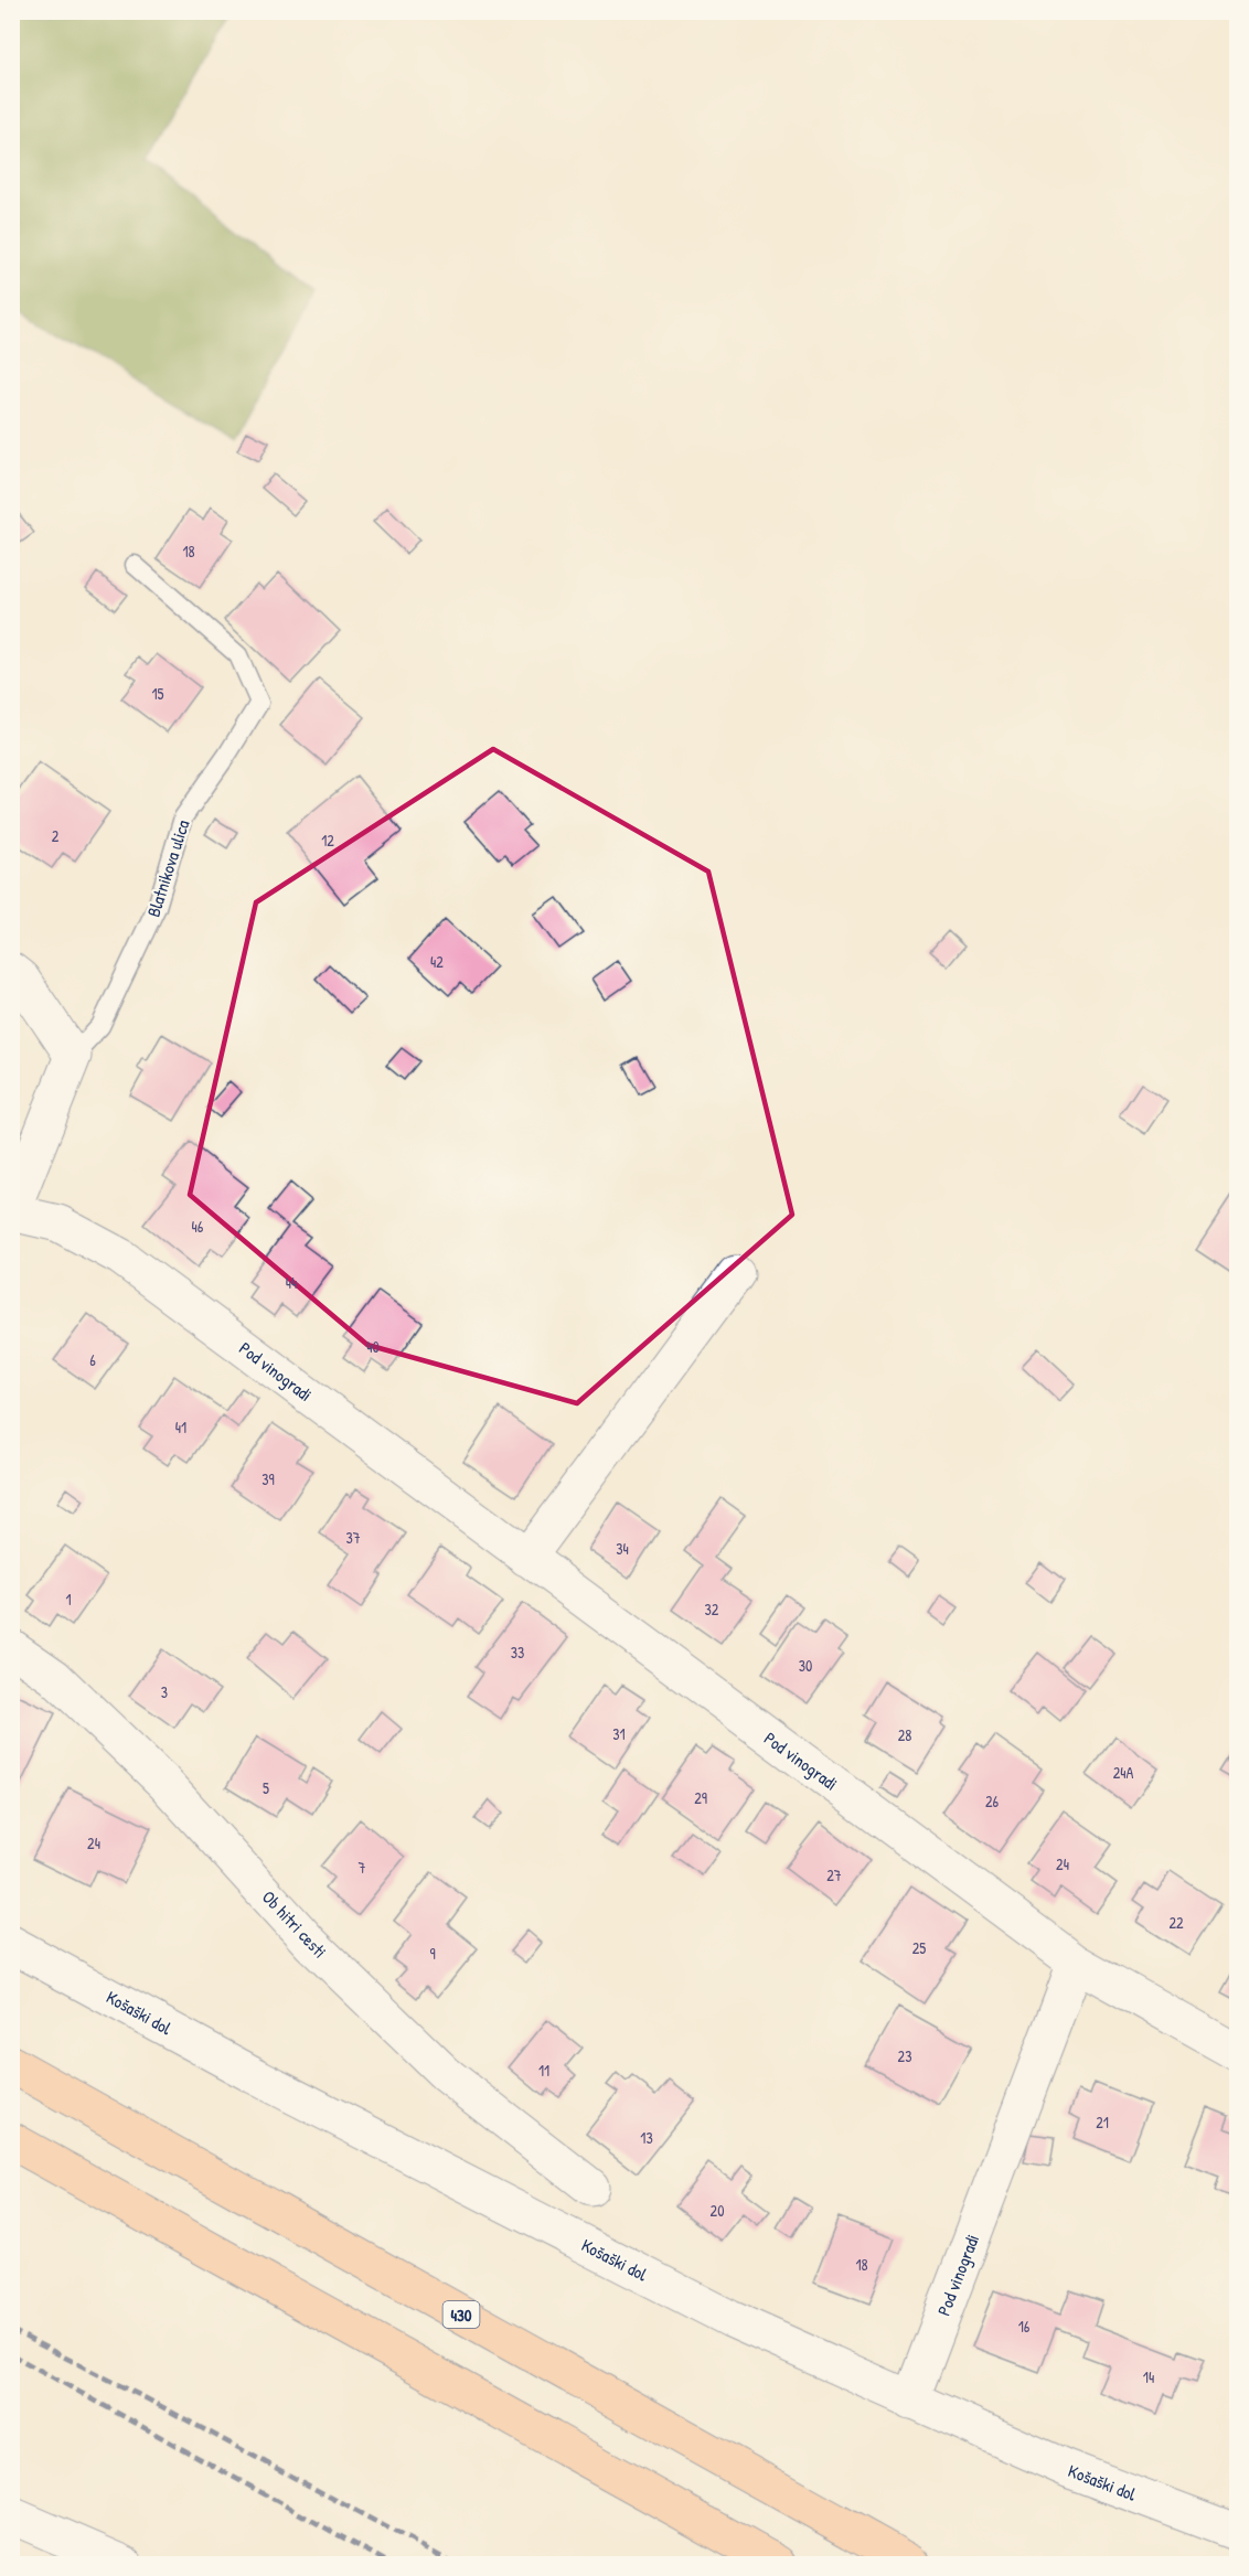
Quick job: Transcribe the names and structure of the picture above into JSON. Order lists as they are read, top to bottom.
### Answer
{
  "streets": {
    "highway": ["430"],
    "street": [
      "Blatnikova ulica",
      "Pod vinogradi",
      "Ob hitri cesti",
      "Košaški dol"
    ]
  },
  "crossings": [
    ["Blatnikova ulica", "Pod vinogradi"],
    ["Pod vinogradi", "Košaški dol"]
  ],
  "house_numbers": [
    "18",
    "15",
    "2",
    "12",
    "42",
    "46",
    "44",
    "40",
    "6",
    "41",
    "39",
    "37",
    "34",
    "1",
    "32",
    "33",
    "30",
    "3",
    "31",
    "28",
    "24A",
    "5",
    "29",
    "26",
    "24",
    "24",
    "7",
    "27",
    "22",
    "25",
    "9",
    "23",
    "11",
    "21",
    "13",
    "20",
    "18",
    "16",
    "14"
  ]
}
